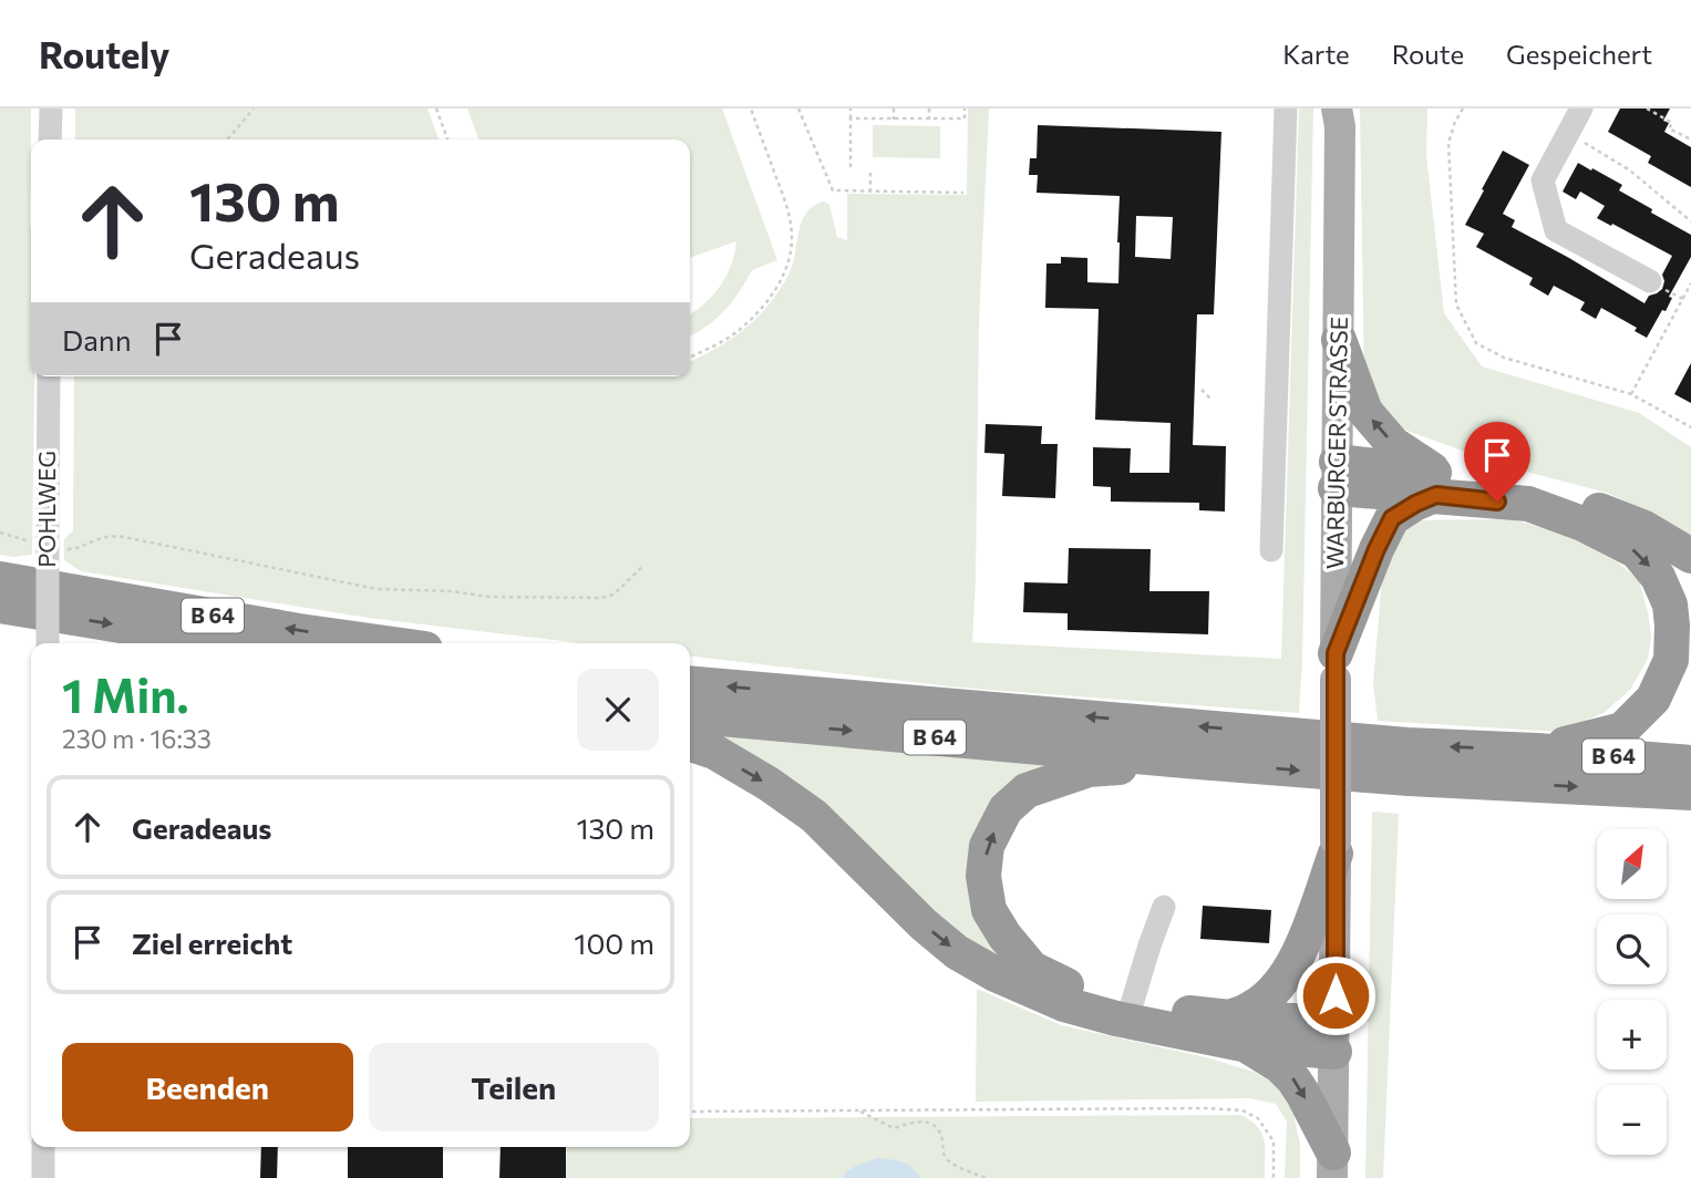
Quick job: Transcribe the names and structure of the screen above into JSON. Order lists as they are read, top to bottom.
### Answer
{
  "streets": {
    "highway": ["B 64"],
    "main road": ["WARBURGER STRASSE"],
    "street": ["POHLWEG"]
  },
  "north": "top right",
  "page": {
    "header": "Routely",
    "nav": ["Karte", "Route", "Gespeichert"],
    "turn": ["130 m", "Geradeaus"],
    "then": "Dann",
    "heading": ["1 Min.", "230 m · 16:33"],
    "list": [
      {
        "name": "Geradeaus",
        "value": "130 m"
      },
      {
        "name": "Ziel erreicht",
        "value": "100 m"
      }
    ],
    "map_buttons": ["+", "−"],
    "buttons": ["Beenden", "Teilen"]
  }
}
